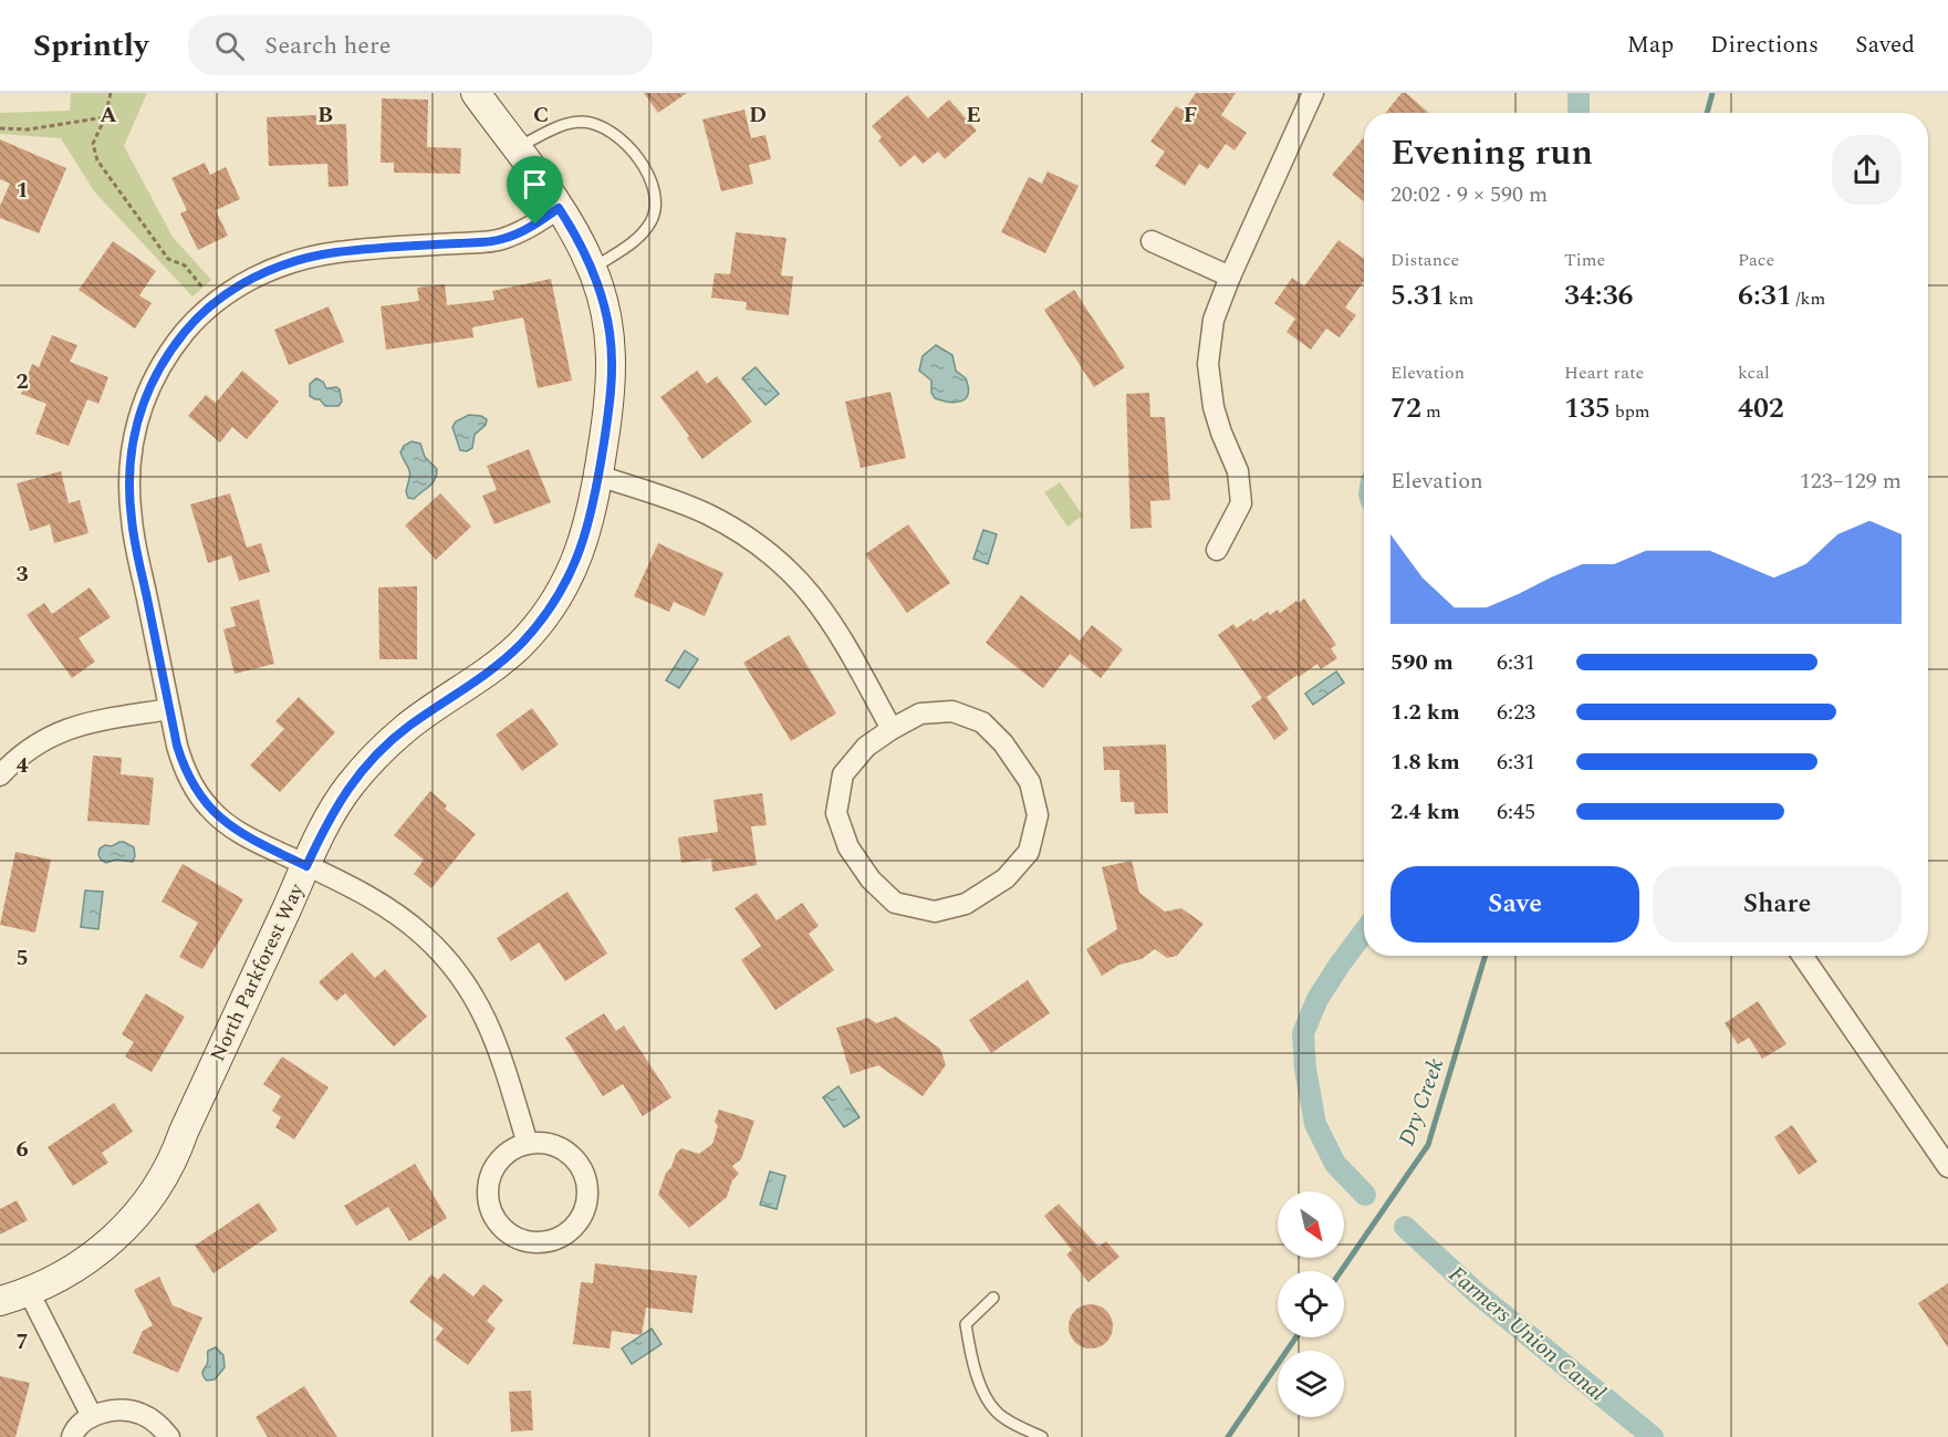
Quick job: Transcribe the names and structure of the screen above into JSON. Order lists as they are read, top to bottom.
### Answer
{
  "streets": {
    "street": ["North Parkforest Way"]
  },
  "water": ["Dry Creek", "Farmers Union Canal"],
  "north": "bottom right",
  "page": {
    "header": "Sprintly",
    "search": "Search here",
    "nav": ["Map", "Directions", "Saved"],
    "heading": ["Evening run", "20:02 · 9 × 590 m"],
    "stats": [
      ["Distance", "5.31 km"],
      ["Time", "34:36"],
      ["Pace", "6:31 /km"],
      ["Elevation", "72 m"],
      ["Heart rate", "135 bpm"],
      ["kcal", "402"]
    ],
    "chart": ["Elevation", "123–129 m"],
    "list": [
      {
        "name": "590 m",
        "note": "6:31"
      },
      {
        "name": "1.2 km",
        "note": "6:23"
      },
      {
        "name": "1.8 km",
        "note": "6:31"
      },
      {
        "name": "2.4 km",
        "note": "6:45"
      }
    ],
    "buttons": ["Save", "Share"]
  },
  "grid": {
    "columns": [
      "A",
      "B",
      "C",
      "D",
      "E",
      "F"
    ],
    "rows": [
      "1",
      "2",
      "3",
      "4",
      "5",
      "6",
      "7"
    ]
  }
}
